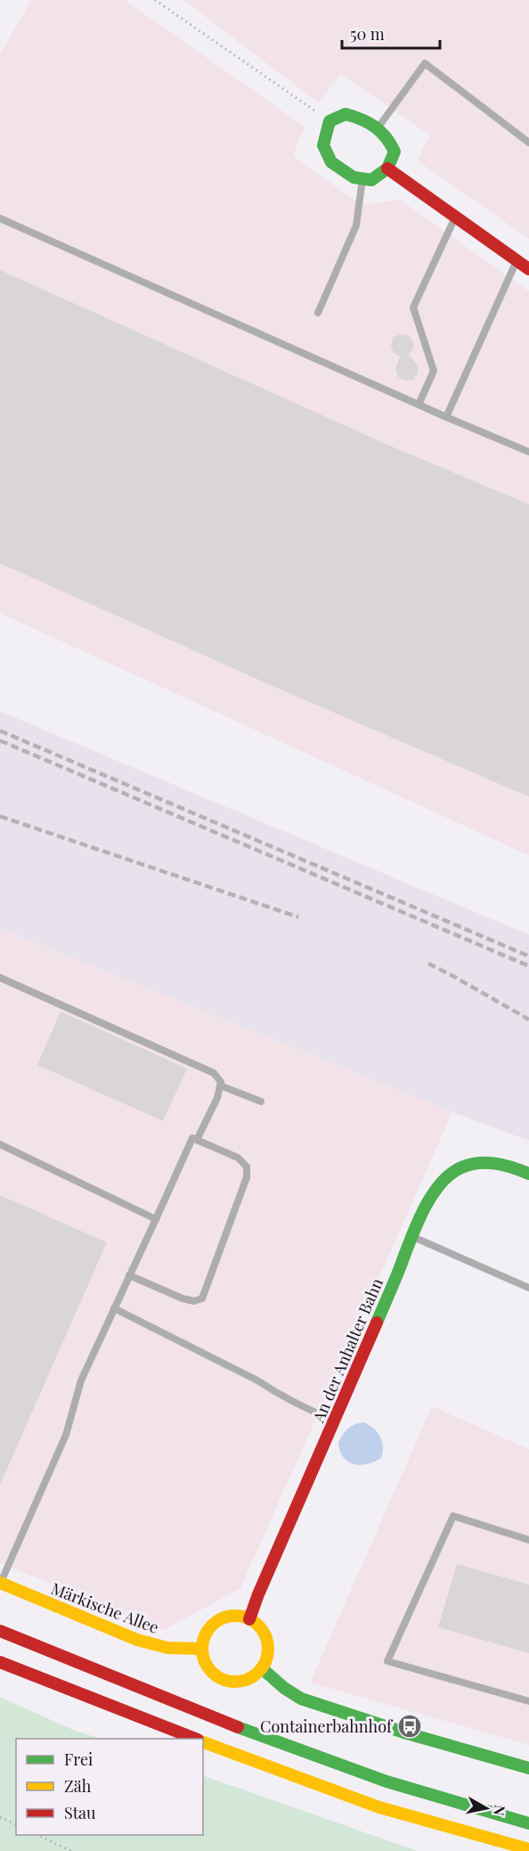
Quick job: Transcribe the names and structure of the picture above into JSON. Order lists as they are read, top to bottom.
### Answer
{
  "streets": {
    "main road": ["An der Anhalter Bahn", "Märkische Allee"]
  },
  "crossings": [
    ["An der Anhalter Bahn", "Märkische Allee"]
  ],
  "places": {
    "bus stop": ["Containerbahnhof"]
  },
  "legend": ["Frei", "Zäh", "Stau"],
  "scale_bar": "50 m",
  "north": "right"
}
